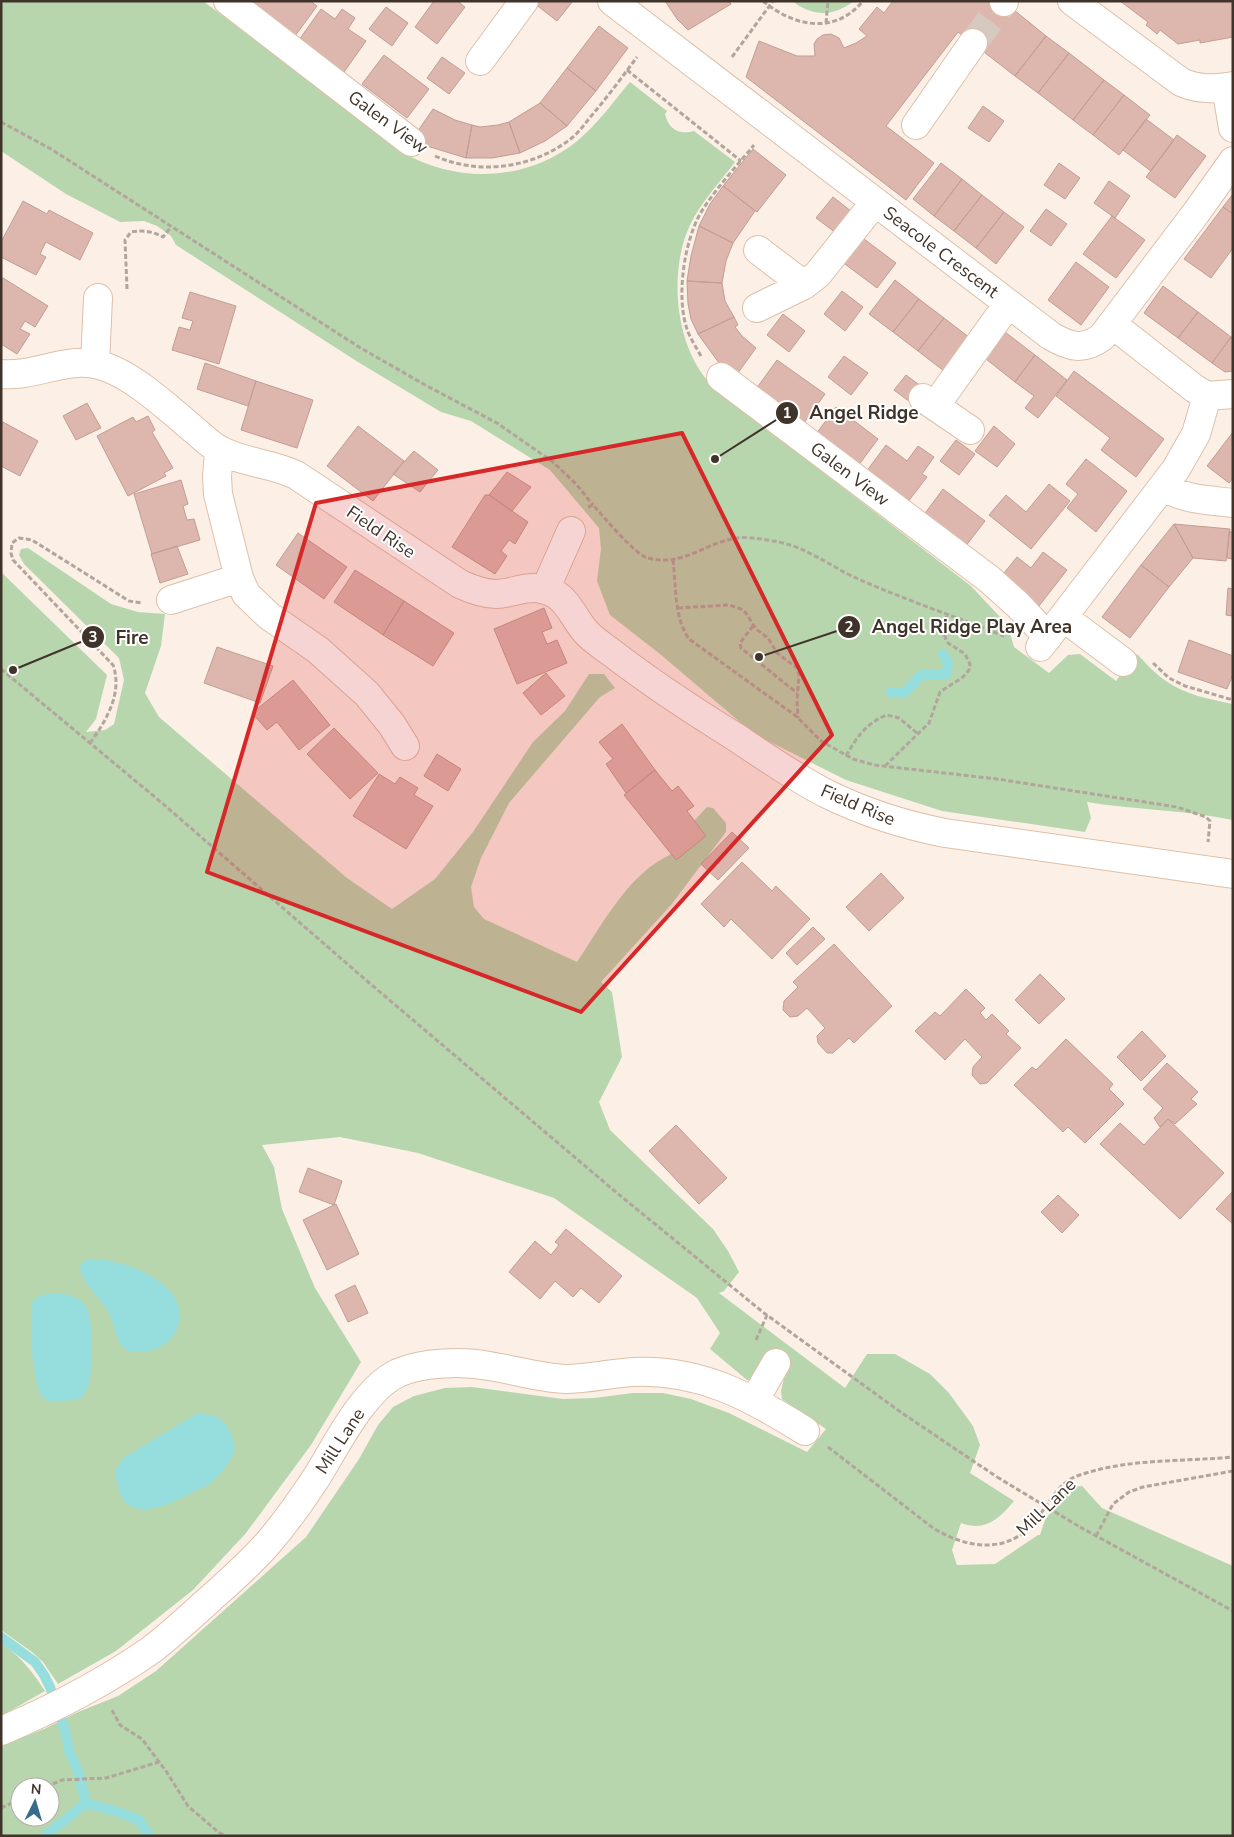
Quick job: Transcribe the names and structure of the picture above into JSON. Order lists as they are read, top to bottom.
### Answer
{
  "streets": {
    "street": [
      "Galen View",
      "Seacole Crescent",
      "Field Rise",
      "Mill Lane"
    ]
  },
  "crossings": [
    ["Galen View", "Seacole Crescent"]
  ],
  "places": ["Angel Ridge", "Angel Ridge Play Area", "Fire"],
  "north": "top"
}
